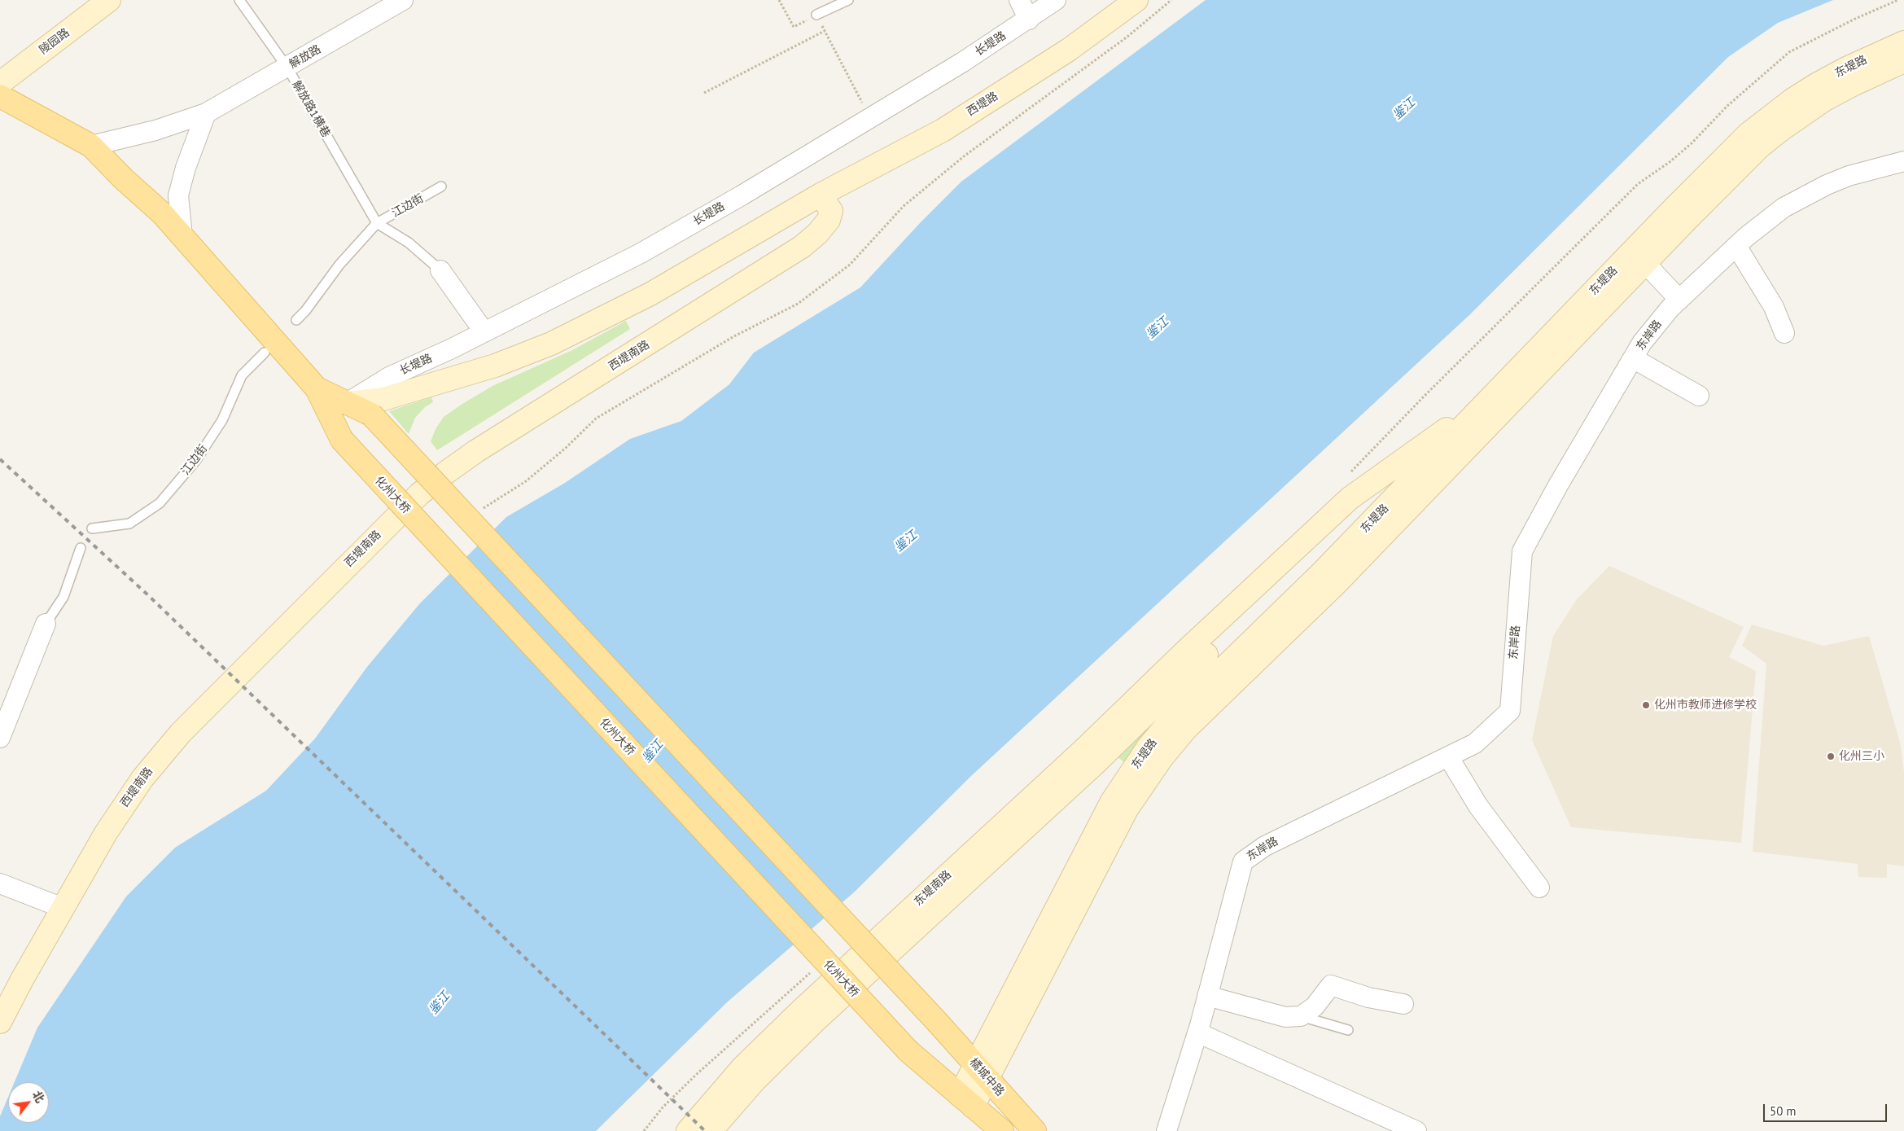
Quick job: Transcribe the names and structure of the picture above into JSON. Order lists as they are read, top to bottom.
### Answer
{
  "streets": {
    "main road": [
      "陵园路",
      "东堤路",
      "西堤路",
      "西堤南路",
      "化州大桥",
      "东堤南路",
      "橘城中路"
    ],
    "street": ["长堤路", "解放路", "东岸路"],
    "lane": ["解放路1横巷", "江边街"]
  },
  "crossings": [
    ["长堤路", "西堤路"],
    ["长堤路", "橘城中路"],
    ["解放路", "解放路1横巷"],
    ["东堤路", "化州大桥"],
    ["东堤路", "东堤南路"],
    ["东堤路", "橘城中路"],
    ["西堤路", "西堤南路"],
    ["西堤路", "橘城中路"],
    ["解放路1横巷", "江边街"]
  ],
  "water": ["鉴江"],
  "places": ["化州市教师进修学校", "化州三小"],
  "scale_bar": "50 m",
  "north": "top right"
}
